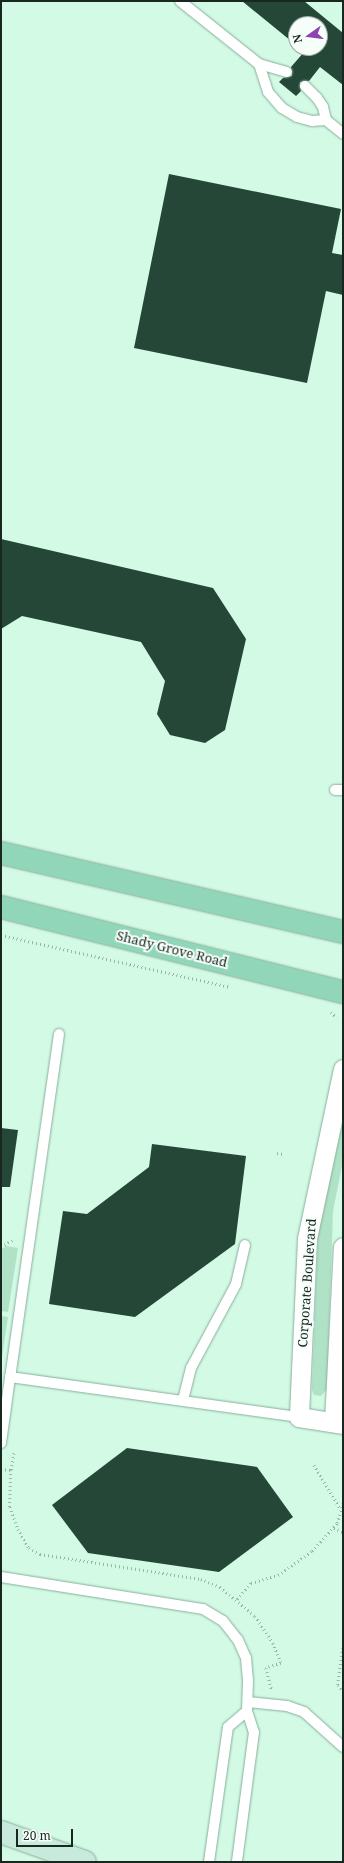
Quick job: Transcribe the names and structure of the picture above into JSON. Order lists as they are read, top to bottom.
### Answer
{
  "streets": {
    "main road": ["Shady Grove Road"],
    "street": ["Corporate Boulevard"]
  },
  "scale_bar": "20 m",
  "north": "left"
}
